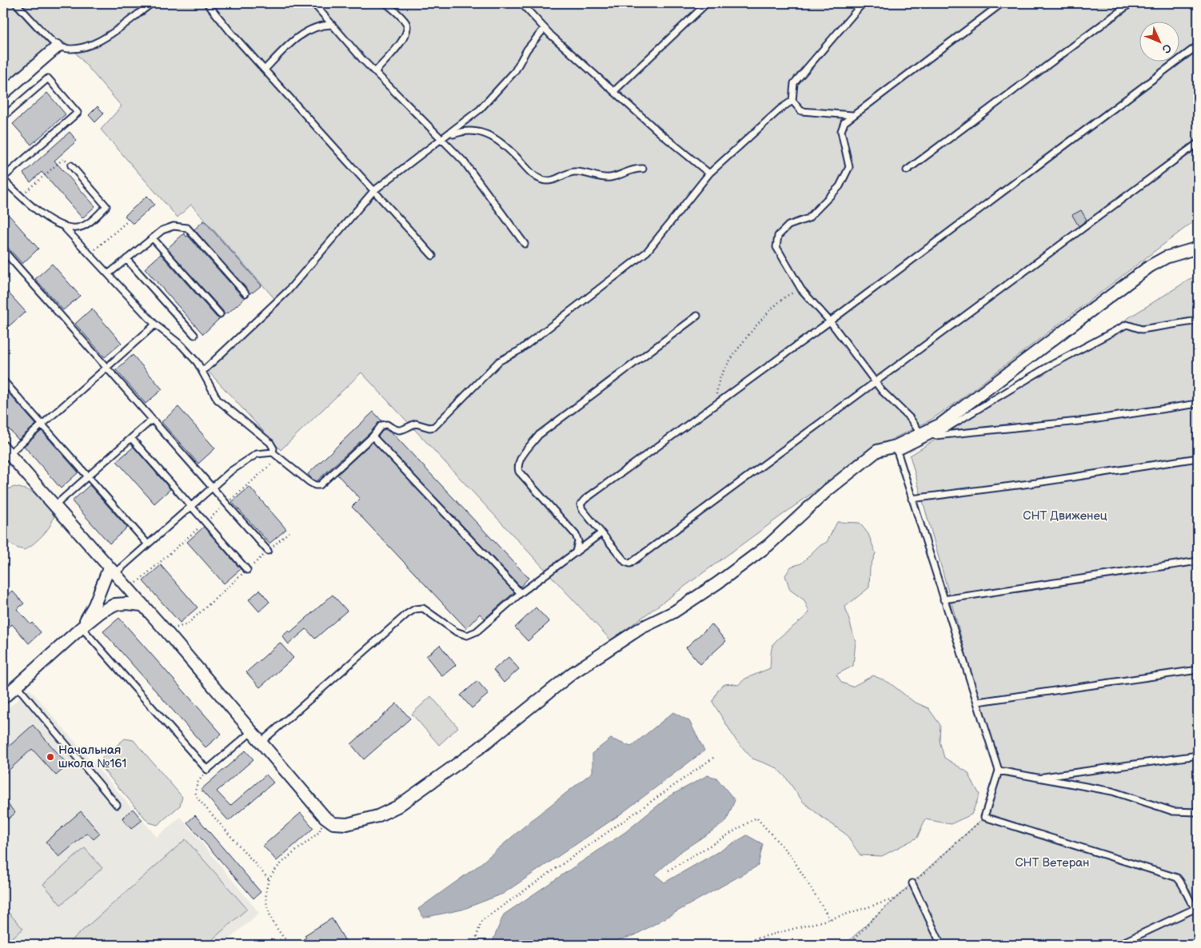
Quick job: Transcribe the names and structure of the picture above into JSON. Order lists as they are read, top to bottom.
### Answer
{
  "parks": ["СНТ Движенец", "СНТ Ветеран"],
  "places": ["Начальная школа №161"],
  "north": "bottom right"
}
